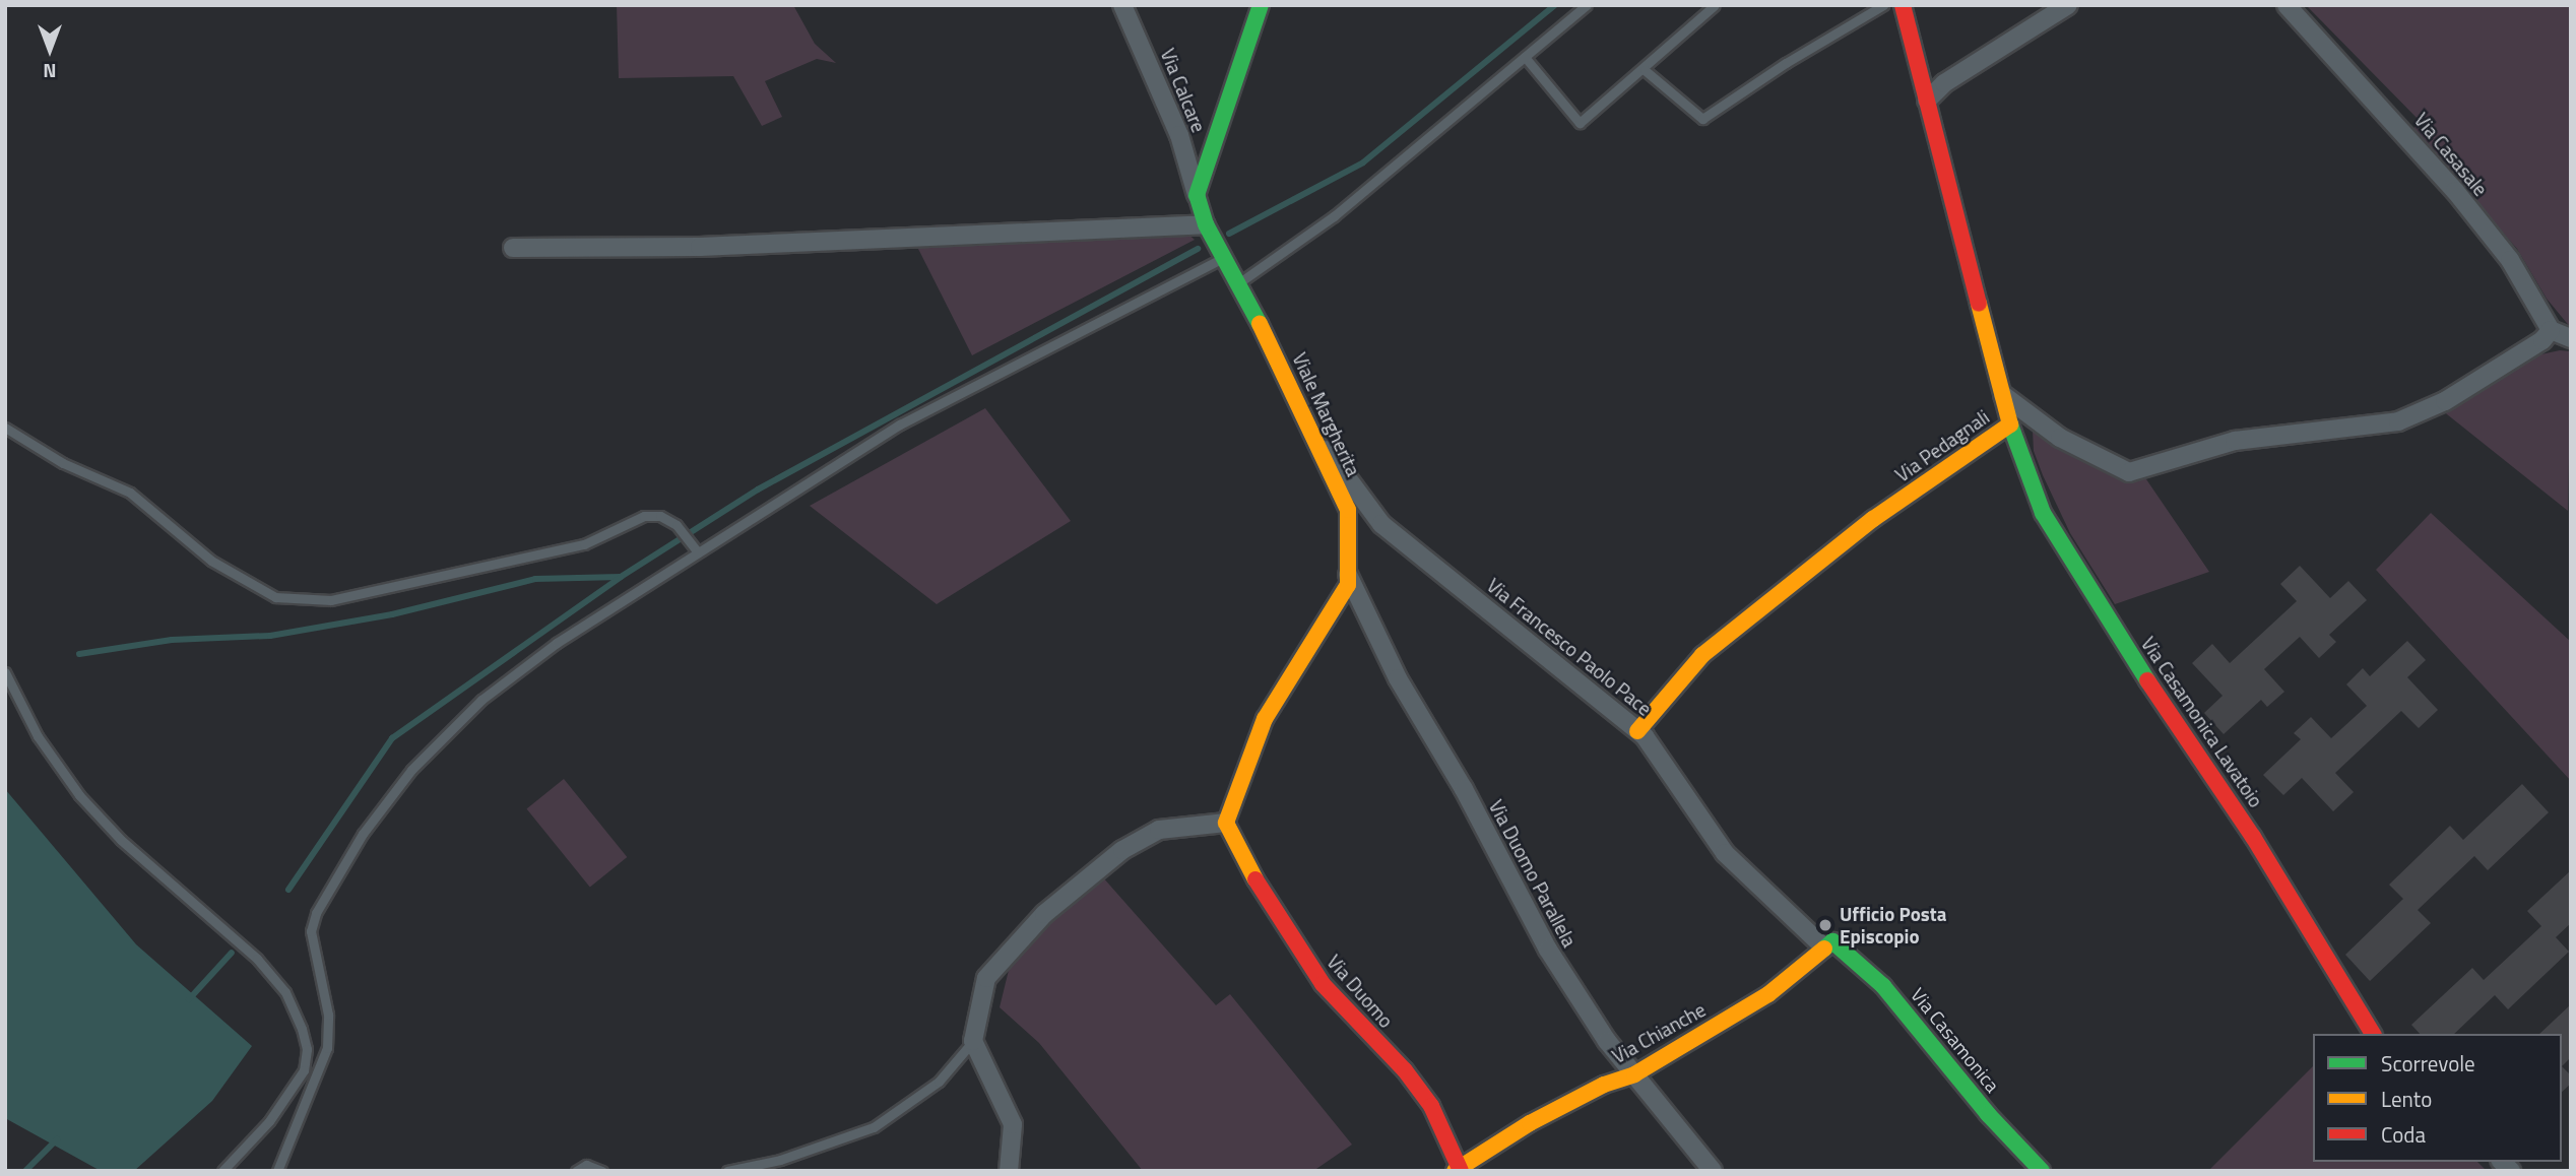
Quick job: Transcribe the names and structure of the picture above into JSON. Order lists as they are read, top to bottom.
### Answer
{
  "streets": {
    "street": [
      "Via Calcare",
      "Via Casasale",
      "Viale Margherita",
      "Via Pedagnali",
      "Via Francesco Paolo Pace",
      "Via Casamonica Lavatoio",
      "Via Duomo Parallela",
      "Via Duomo",
      "Via Chianche",
      "Via Casamonica"
    ]
  },
  "crossings": [
    ["Via Calcare", "Viale Margherita"],
    ["Viale Margherita", "Via Francesco Paolo Pace"],
    ["Viale Margherita", "Via Duomo Parallela"],
    ["Viale Margherita", "Via Duomo"],
    ["Via Pedagnali", "Via Francesco Paolo Pace"],
    ["Via Pedagnali", "Via Casamonica Lavatoio"],
    ["Via Francesco Paolo Pace", "Via Chianche"],
    ["Via Francesco Paolo Pace", "Via Casamonica"],
    ["Via Duomo Parallela", "Via Chianche"],
    ["Via Duomo", "Via Chianche"],
    ["Via Chianche", "Via Casamonica"]
  ],
  "places": ["Ufficio Posta Episcopio"],
  "legend": ["Scorrevole", "Lento", "Coda"],
  "north": "bottom"
}
